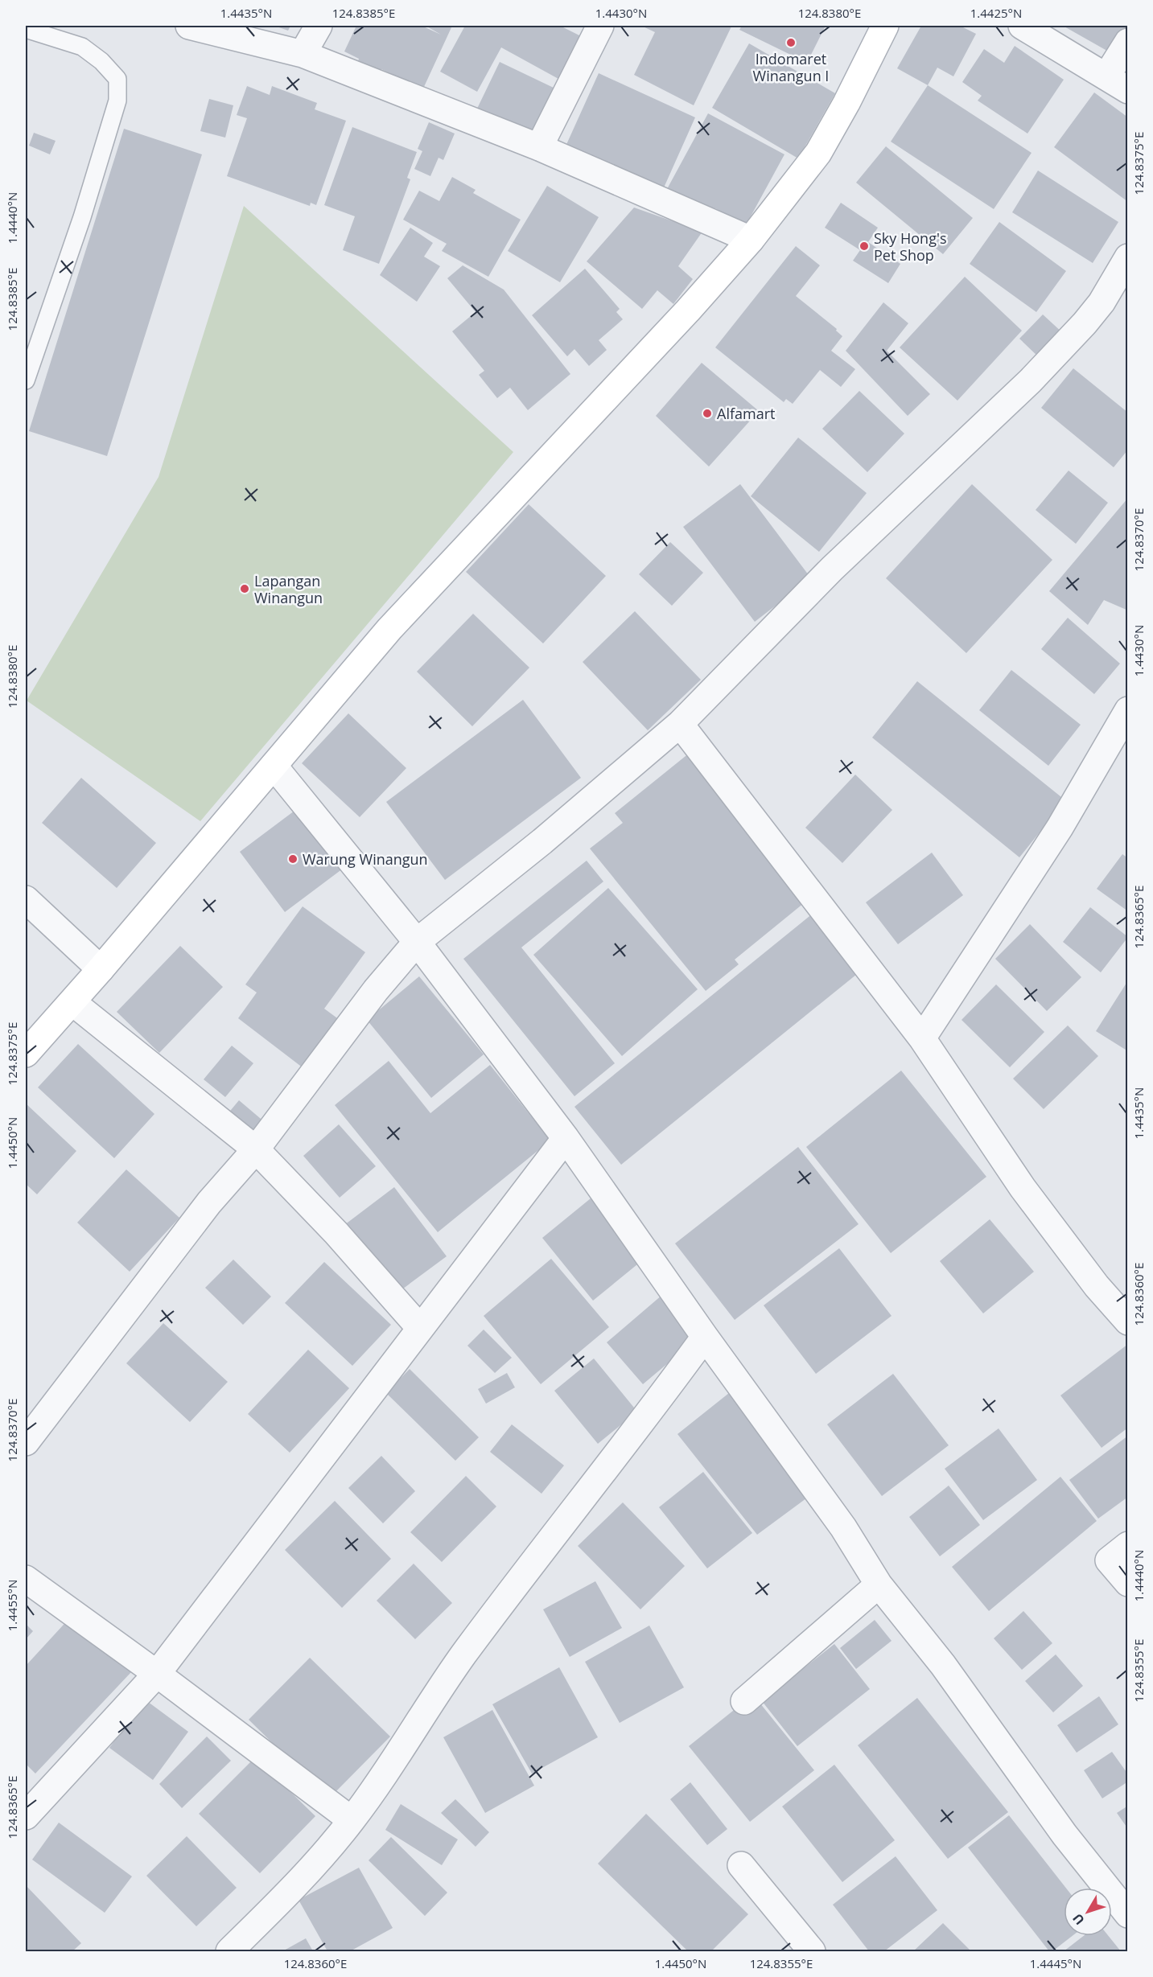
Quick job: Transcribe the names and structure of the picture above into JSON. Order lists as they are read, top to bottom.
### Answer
{
  "places": [
    "Indomaret Winangun I",
    "Sky Hong's Pet Shop",
    "Alfamart",
    "Lapangan Winangun",
    "Warung Winangun"
  ],
  "north": "bottom left",
  "coordinates": [
    "1.4435°N",
    "124.8385°E",
    "1.4430°N",
    "124.8380°E",
    "1.4425°N",
    "124.8375°E",
    "1.4440°N",
    "124.8370°E",
    "124.8365°E",
    "1.4450°N",
    "124.8360°E",
    "1.4455°N",
    "124.8355°E",
    "1.4445°N"
  ]
}
